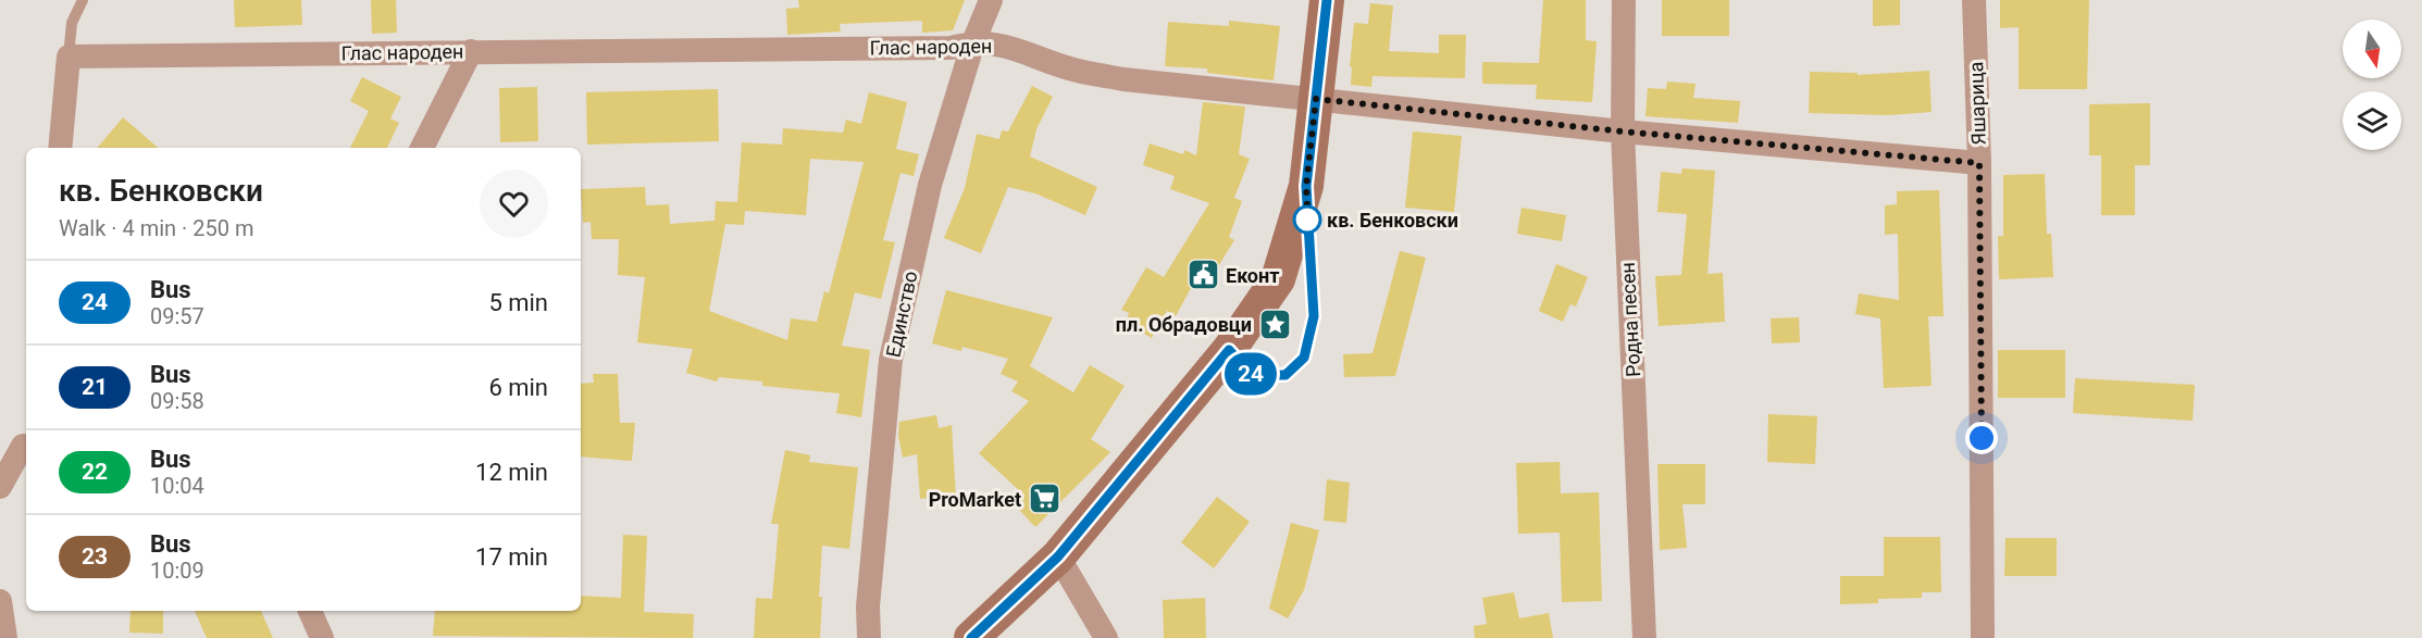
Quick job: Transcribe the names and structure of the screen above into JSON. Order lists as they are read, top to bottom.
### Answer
{
  "streets": {
    "street": [
      "Глас народен",
      "Яшарица",
      "Единство",
      "Родна песен"
    ]
  },
  "crossings": [
    ["Глас народен", "Яшарица"],
    ["Глас народен", "Единство"],
    ["Глас народен", "Родна песен"]
  ],
  "places": {
    "other": ["кв. Бенковски"],
    "public building": ["Еконт"],
    "place": ["пл. Обрадовци"],
    "supermarket": ["ProMarket"]
  },
  "lines": ["bus line 24"],
  "north": "bottom",
  "page": {
    "on_map": "24",
    "heading": ["кв. Бенковски", "Walk · 4 min · 250 m"],
    "list": [
      {
        "mark": "24",
        "name": "Bus",
        "note": "09:57",
        "value": "5 min"
      },
      {
        "mark": "21",
        "name": "Bus",
        "note": "09:58",
        "value": "6 min"
      },
      {
        "mark": "22",
        "name": "Bus",
        "note": "10:04",
        "value": "12 min"
      },
      {
        "mark": "23",
        "name": "Bus",
        "note": "10:09",
        "value": "17 min"
      }
    ]
  }
}
